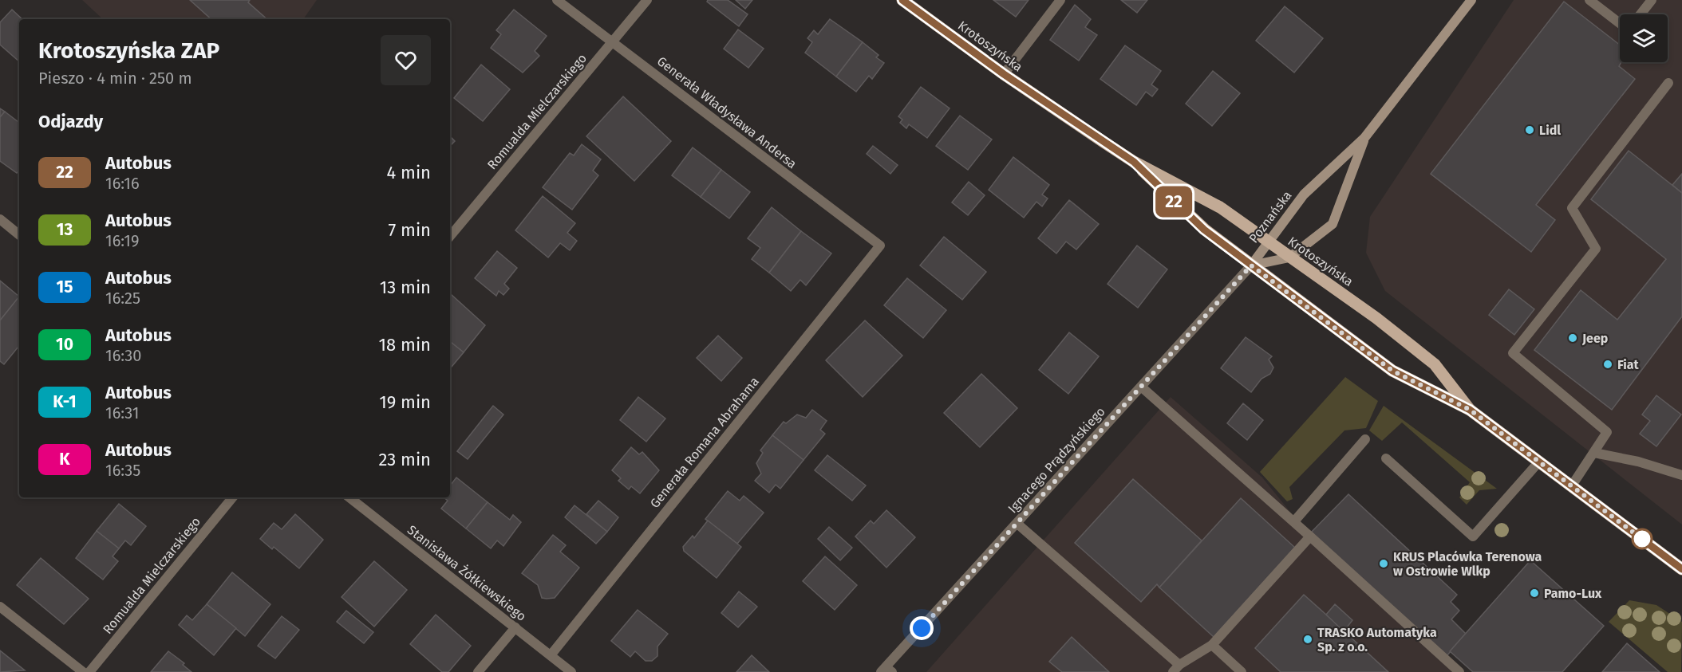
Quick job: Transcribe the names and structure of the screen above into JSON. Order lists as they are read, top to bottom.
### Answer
{
  "streets": {
    "main road": ["Krotoszyńska", "Poznańska"],
    "street": [
      "Romualda Mielczarskiego",
      "Generała Władysława Andersa",
      "Generała Romana Abrahama",
      "Ignacego Prądzyńskiego",
      "Stanisława Żółkiewskiego"
    ]
  },
  "crossings": [
    ["Krotoszyńska", "Poznańska"],
    ["Krotoszyńska", "Ignacego Prądzyńskiego"],
    ["Romualda Mielczarskiego", "Generała Władysława Andersa"],
    ["Generała Władysława Andersa", "Generała Romana Abrahama"],
    ["Poznańska", "Ignacego Prądzyńskiego"],
    ["Generała Romana Abrahama", "Stanisława Żółkiewskiego"]
  ],
  "places": [
    "Lidl",
    "Jeep",
    "Fiat",
    "KRUS Placówka Terenowa w Ostrowie Wlkp",
    "Pamo-Lux",
    "TRASKO Automatyka Sp. z o.o."
  ],
  "lines": ["bus line 22"],
  "page": {
    "on_map": "22",
    "heading": [
      ["Krotoszyńska ZAP", "Pieszo · 4 min · 250 m"],
      "Odjazdy"
    ],
    "list": [
      {
        "mark": "22",
        "name": "Autobus",
        "note": "16:16",
        "value": "4 min"
      },
      {
        "mark": "13",
        "name": "Autobus",
        "note": "16:19",
        "value": "7 min"
      },
      {
        "mark": "15",
        "name": "Autobus",
        "note": "16:25",
        "value": "13 min"
      },
      {
        "mark": "10",
        "name": "Autobus",
        "note": "16:30",
        "value": "18 min"
      },
      {
        "mark": "K-1",
        "name": "Autobus",
        "note": "16:31",
        "value": "19 min"
      },
      {
        "mark": "K",
        "name": "Autobus",
        "note": "16:35",
        "value": "23 min"
      }
    ]
  }
}
